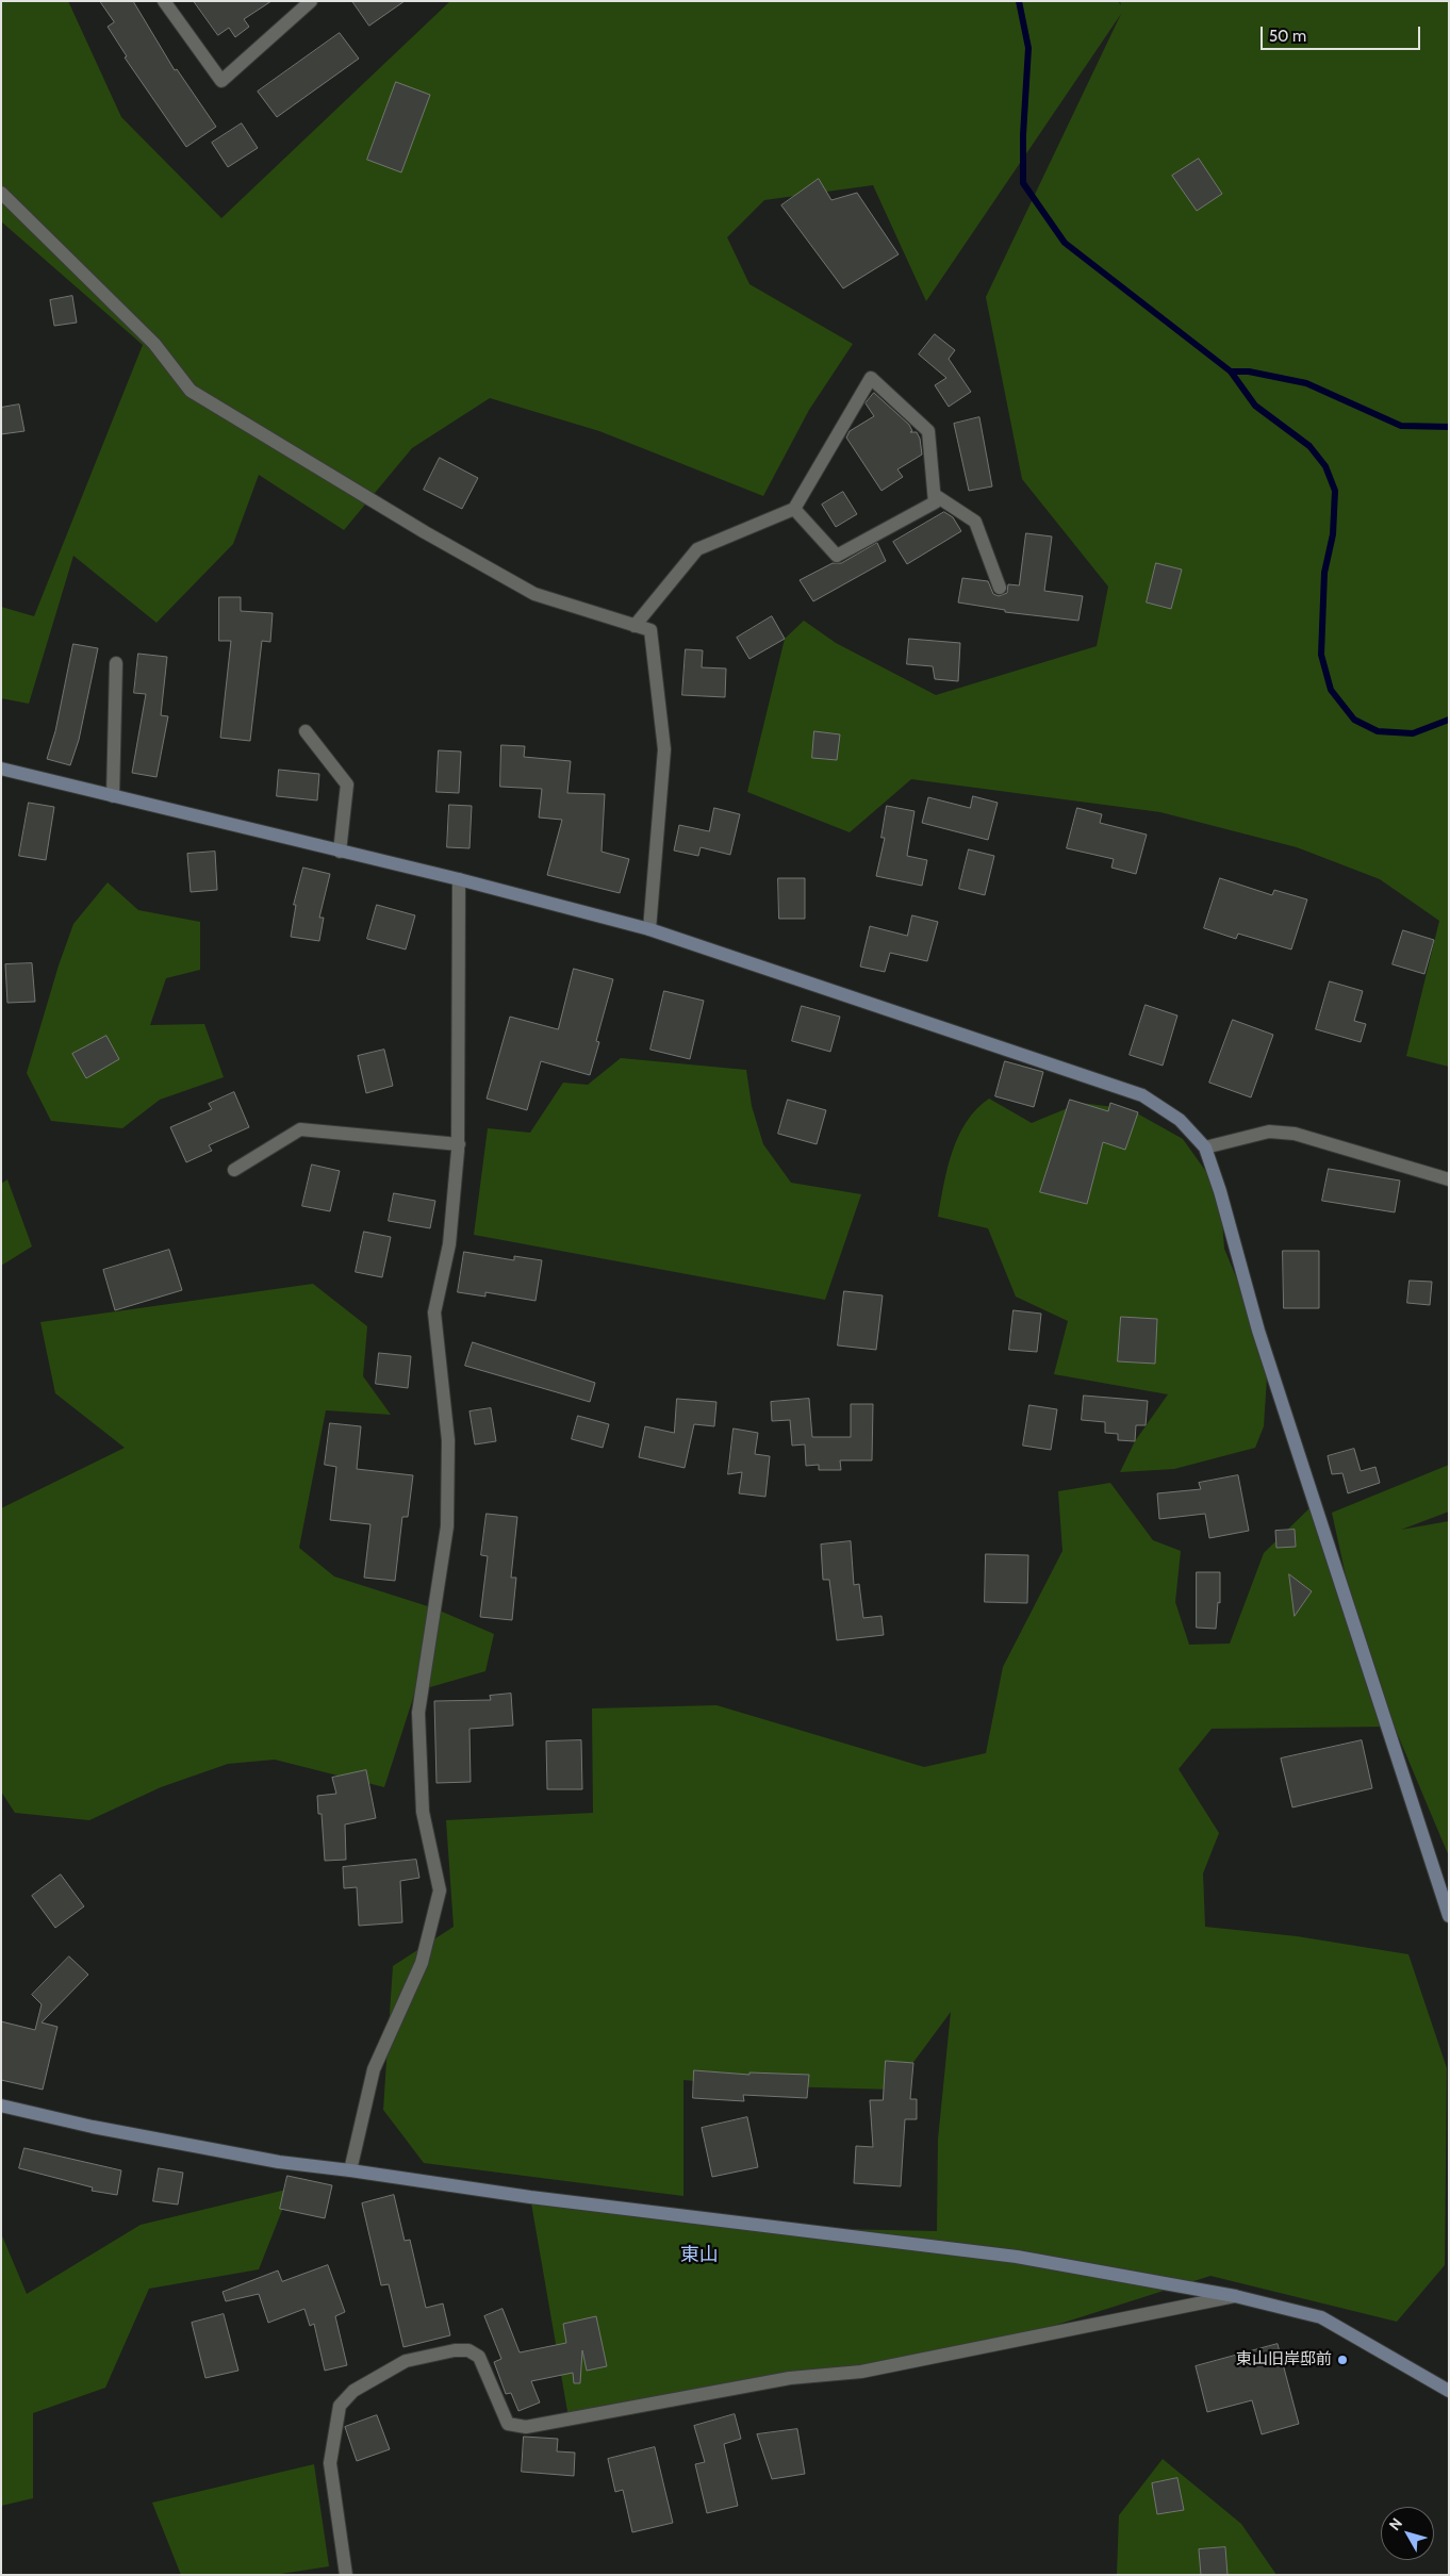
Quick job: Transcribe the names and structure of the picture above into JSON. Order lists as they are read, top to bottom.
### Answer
{
  "districts": ["東山"],
  "places": ["東山旧岸邸前"],
  "scale_bar": "50 m",
  "north": "top left"
}
